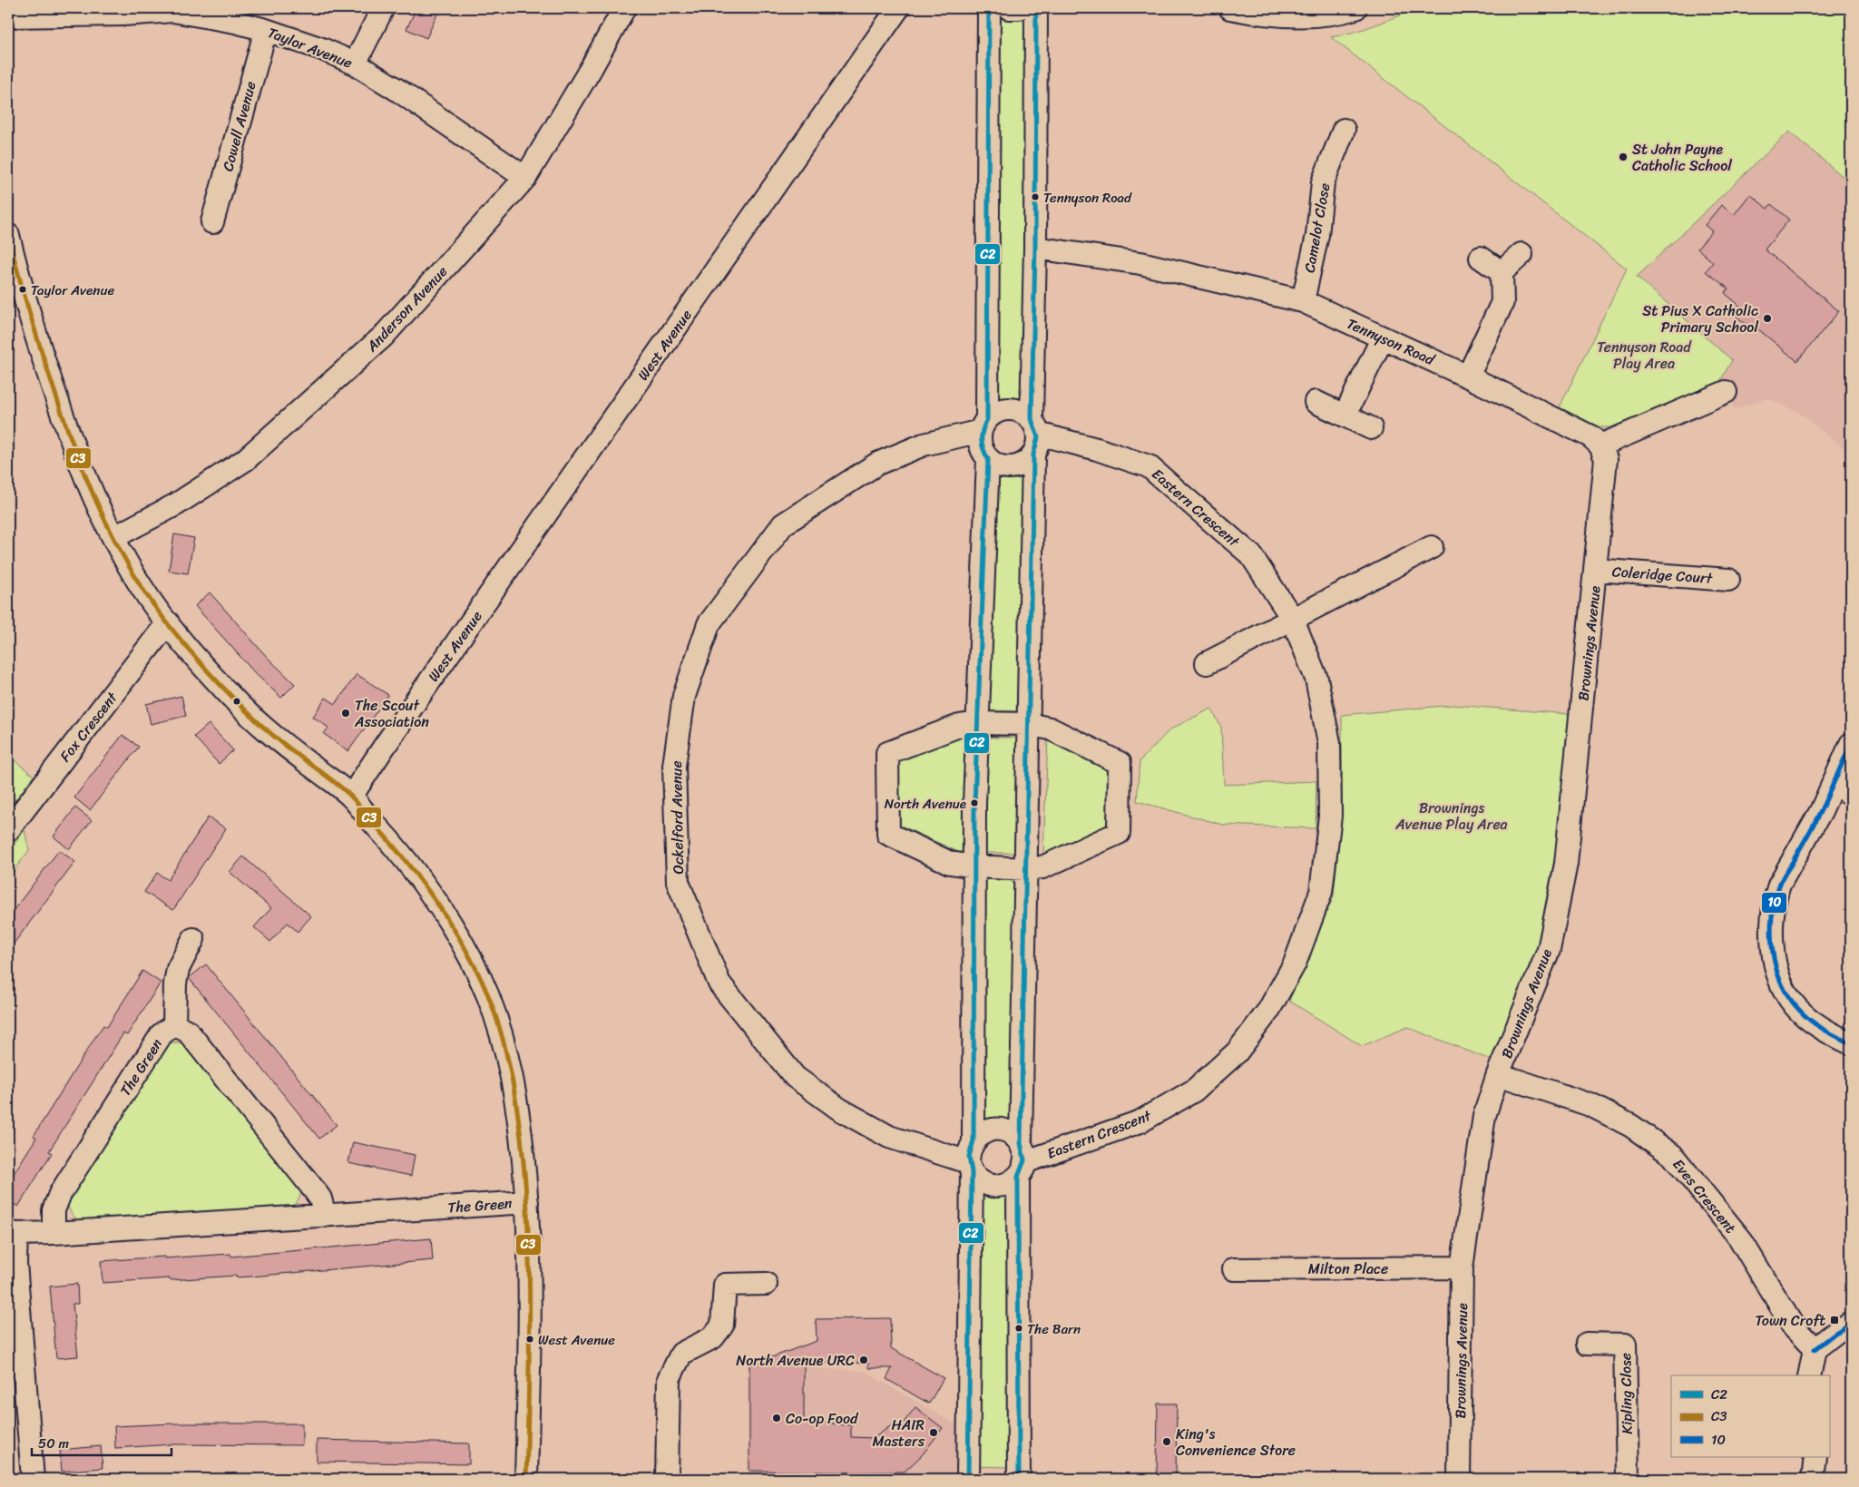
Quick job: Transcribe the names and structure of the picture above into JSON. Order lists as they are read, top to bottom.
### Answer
{
  "streets": {
    "street": [
      "Taylor Avenue",
      "Cowell Avenue",
      "Camelot Close",
      "Anderson Avenue",
      "Tennyson Road",
      "West Avenue",
      "Eastern Crescent",
      "Coleridge Court",
      "Brownings Avenue",
      "Fox Crescent",
      "Ockelford Avenue",
      "The Green",
      "Eves Crescent",
      "Milton Place",
      "Kipling Close"
    ]
  },
  "crossings": [
    ["Taylor Avenue", "Cowell Avenue"],
    ["Taylor Avenue", "Anderson Avenue"],
    ["Camelot Close", "Tennyson Road"],
    ["Tennyson Road", "Brownings Avenue"],
    ["Eastern Crescent", "Ockelford Avenue"],
    ["Coleridge Court", "Brownings Avenue"],
    ["Brownings Avenue", "Eves Crescent"],
    ["Brownings Avenue", "Milton Place"]
  ],
  "parks": ["Tennyson Road Play Area", "Brownings Avenue Play Area"],
  "places": {
    "other": [
      "St John Payne Catholic School",
      "Tennyson Road",
      "Taylor Avenue",
      "St Pius X Catholic Primary School",
      "The Scout Association",
      "North Avenue",
      "The Barn",
      "West Avenue",
      "North Avenue URC",
      "Co-op Food",
      "HAIR Masters",
      "King's Convenience Store"
    ],
    "transit": ["Town Croft"]
  },
  "lines": ["transit line C2", "transit line C3", "transit line 10"],
  "legend": ["C2", "C3", "10"],
  "scale_bar": "50 m"
}
